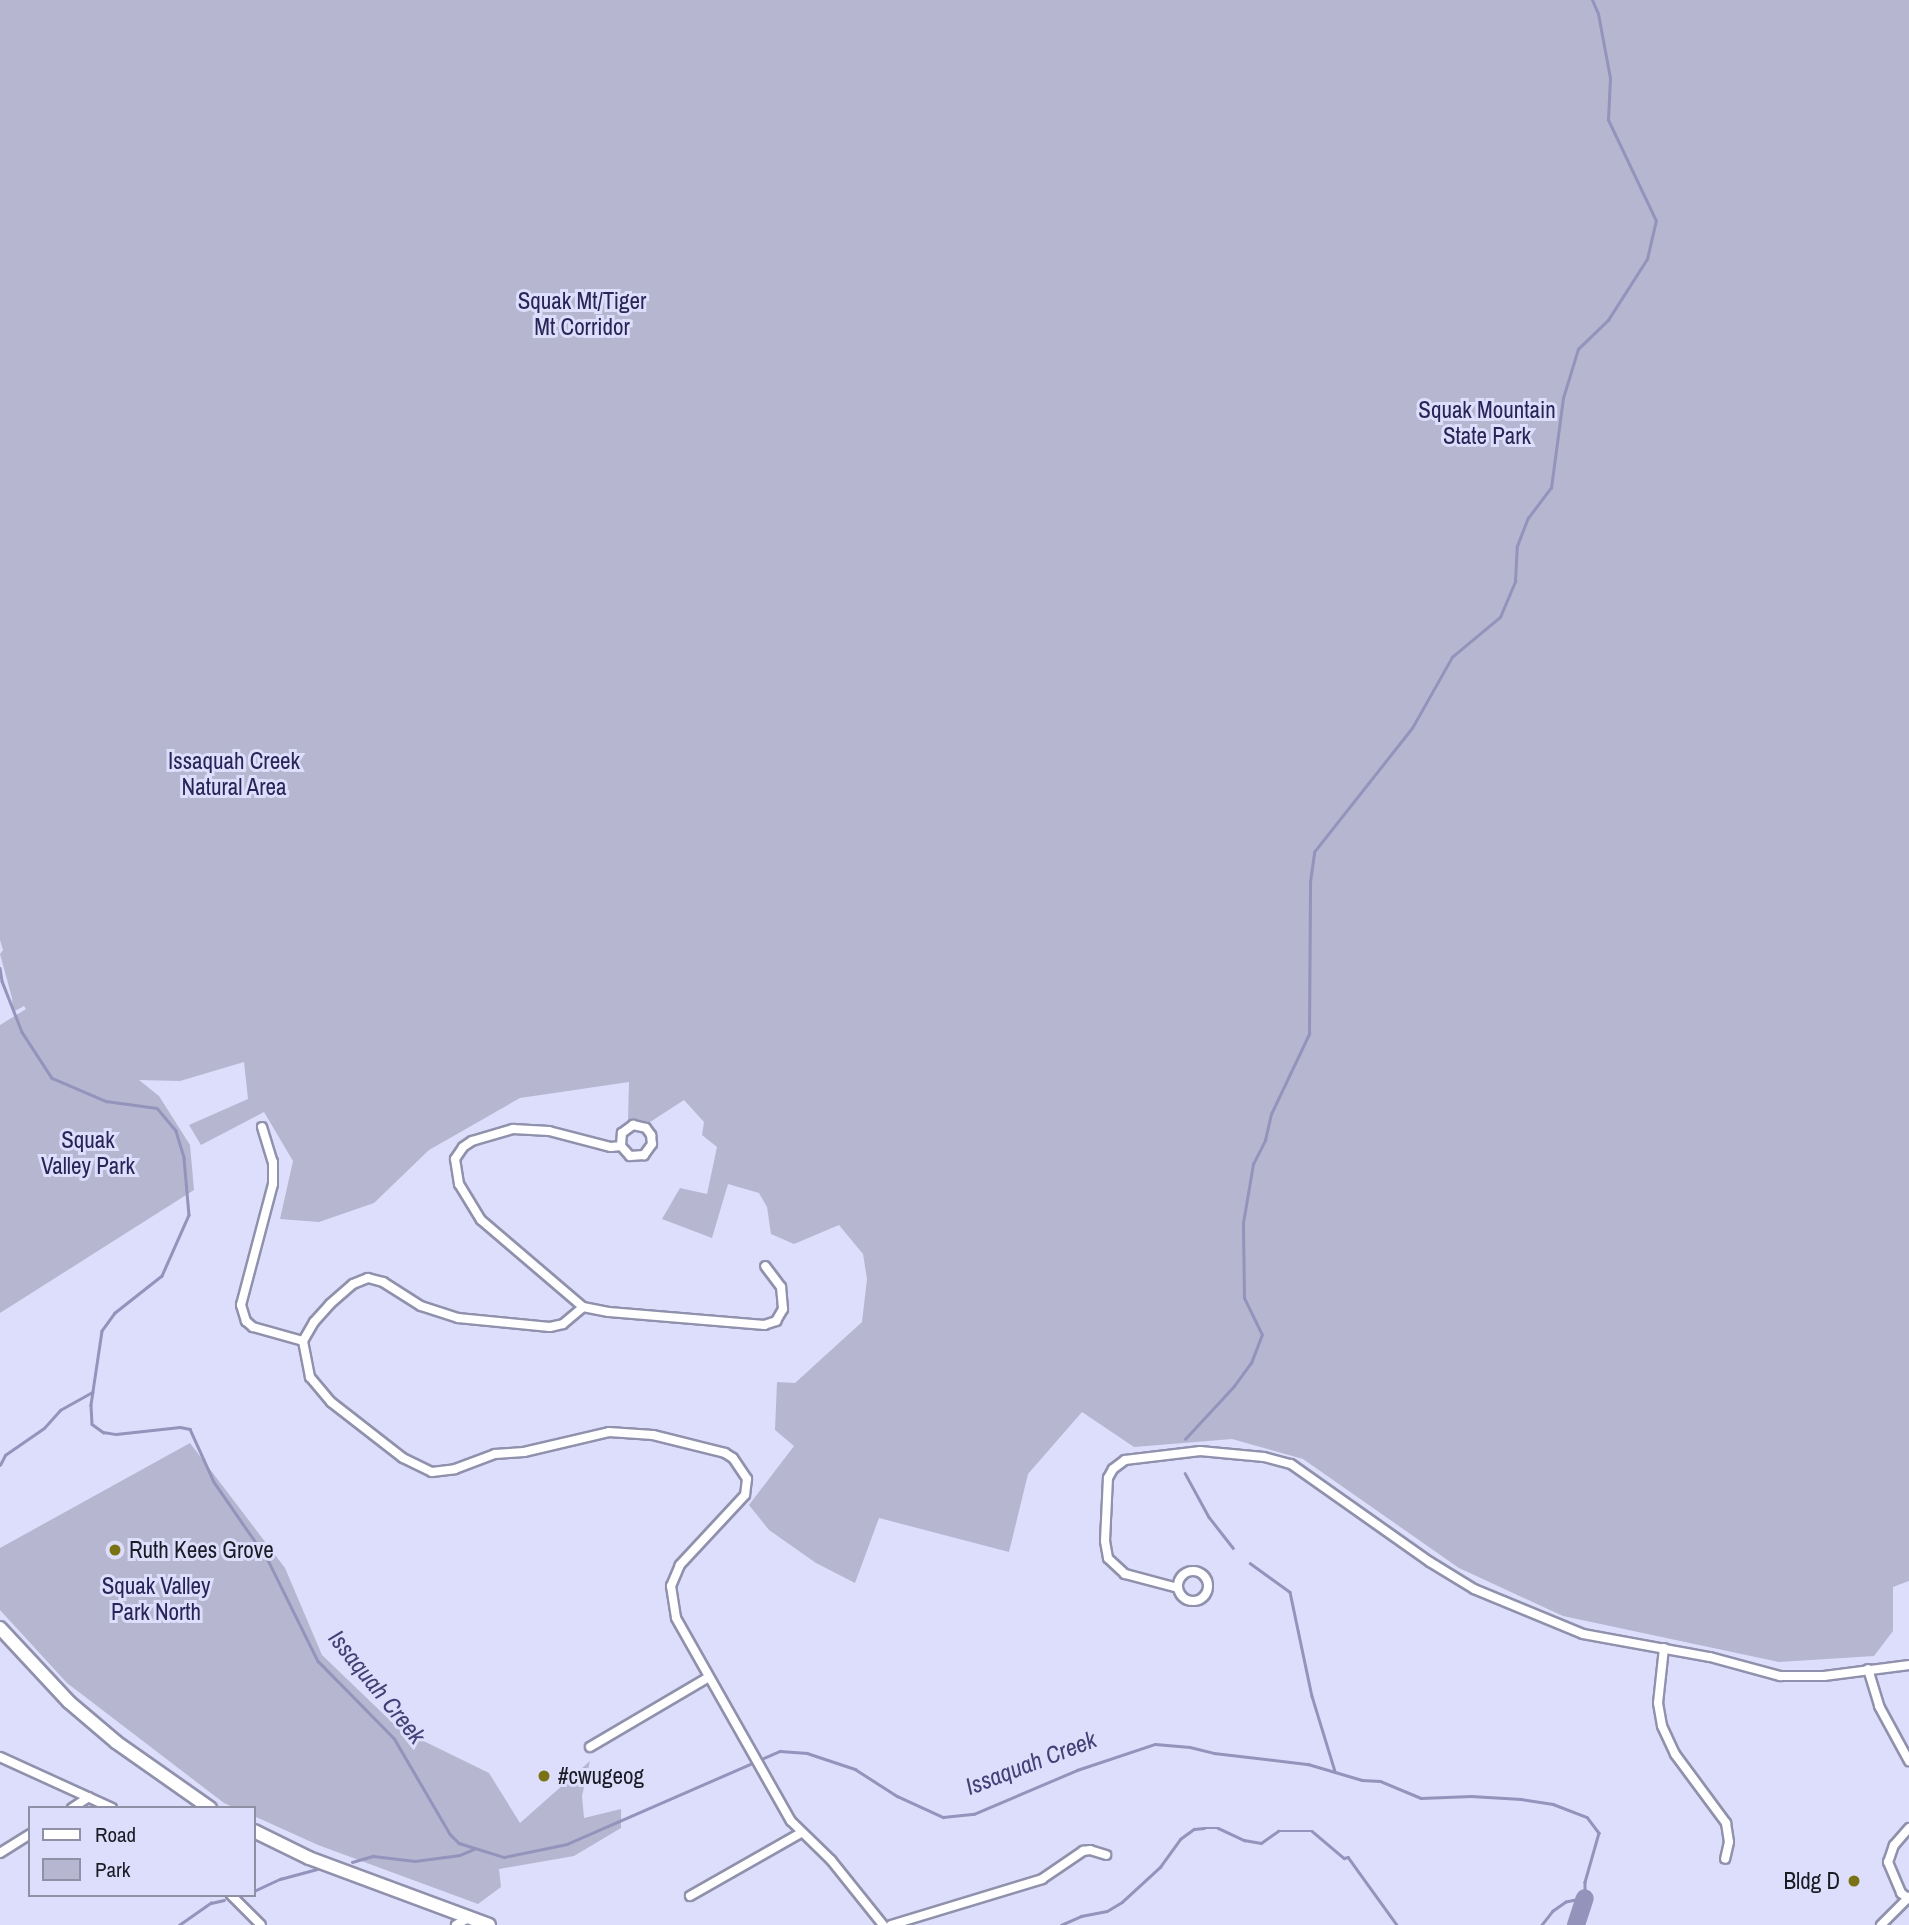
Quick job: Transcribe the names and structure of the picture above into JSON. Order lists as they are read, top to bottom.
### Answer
{
  "water": ["Issaquah Creek"],
  "parks": [
    "Squak Mt/Tiger Mt Corridor",
    "Squak Mountain State Park",
    "Issaquah Creek Natural Area",
    "Squak Valley Park",
    "Squak Valley Park North"
  ],
  "places": ["Ruth Kees Grove", "#cwugeog", "Bldg D"],
  "legend": ["Road", "Park"]
}
